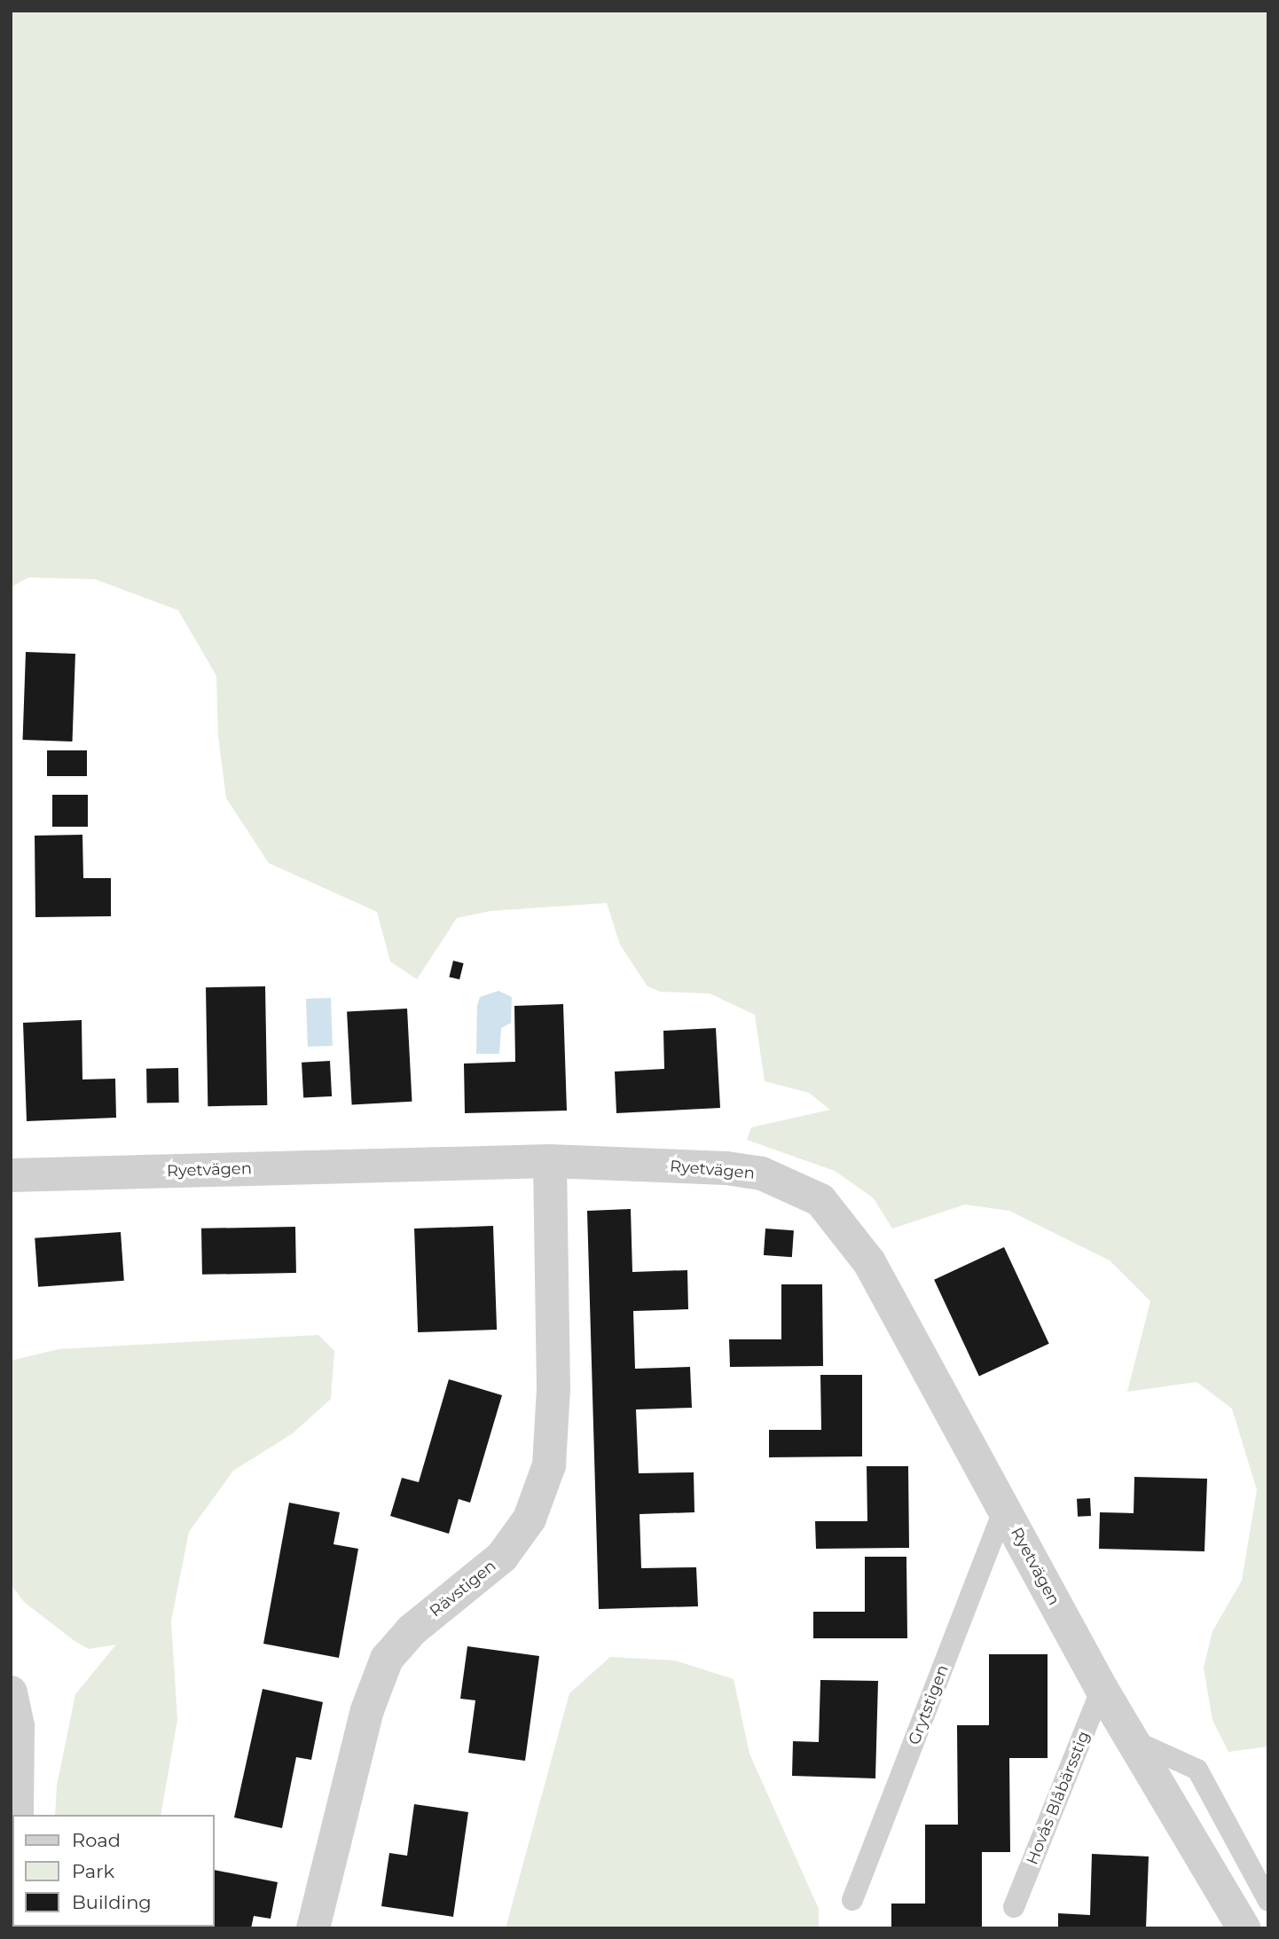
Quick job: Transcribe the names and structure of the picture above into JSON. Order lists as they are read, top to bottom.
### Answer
{
  "streets": {
    "street": ["Ryetvägen", "Rävstigen"],
    "lane": ["Grytstigen", "Hovås Blåbärsstig"]
  },
  "crossings": [
    ["Ryetvägen", "Rävstigen"],
    ["Ryetvägen", "Grytstigen"],
    ["Ryetvägen", "Hovås Blåbärsstig"]
  ],
  "legend": ["Road", "Park", "Building"]
}
